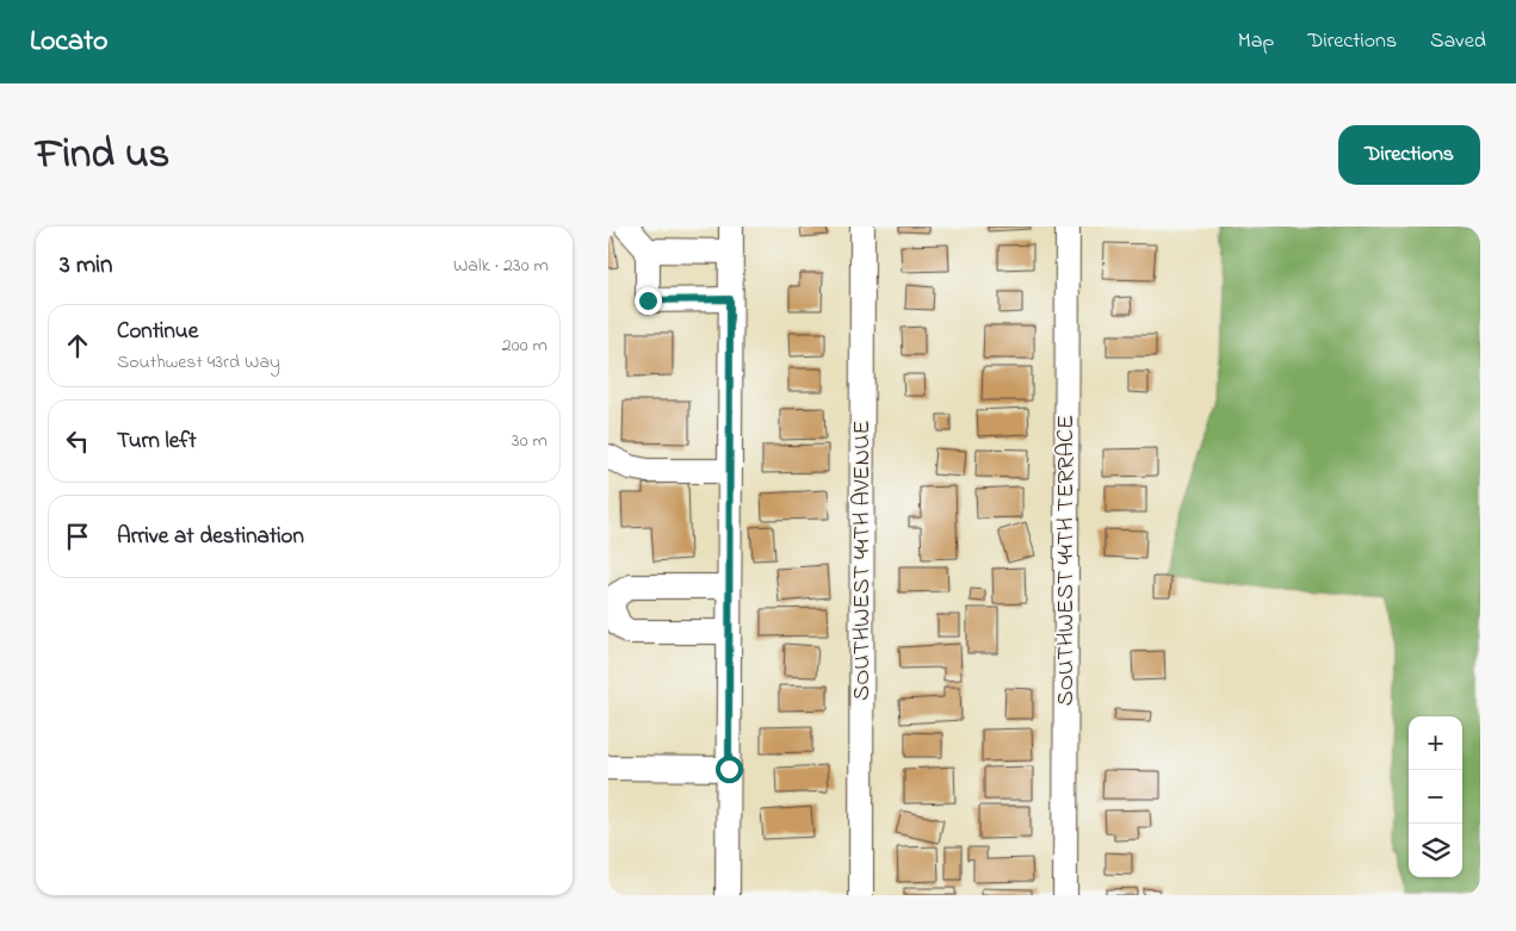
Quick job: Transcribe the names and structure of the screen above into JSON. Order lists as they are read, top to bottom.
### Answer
{
  "streets": {
    "street": ["SOUTHWEST 44TH AVENUE", "SOUTHWEST 44TH TERRACE"]
  },
  "page": {
    "header": "Locato",
    "nav": ["Map", "Directions", "Saved"],
    "title": "Find us",
    "buttons": "Directions",
    "heading": ["3 min", "Walk · 230 m"],
    "list": [
      ["Continue", "Southwest 43rd Way", "200 m"],
      ["Turn left", "30 m"],
      "Arrive at destination"
    ],
    "map_buttons": ["+", "−"]
  }
}
